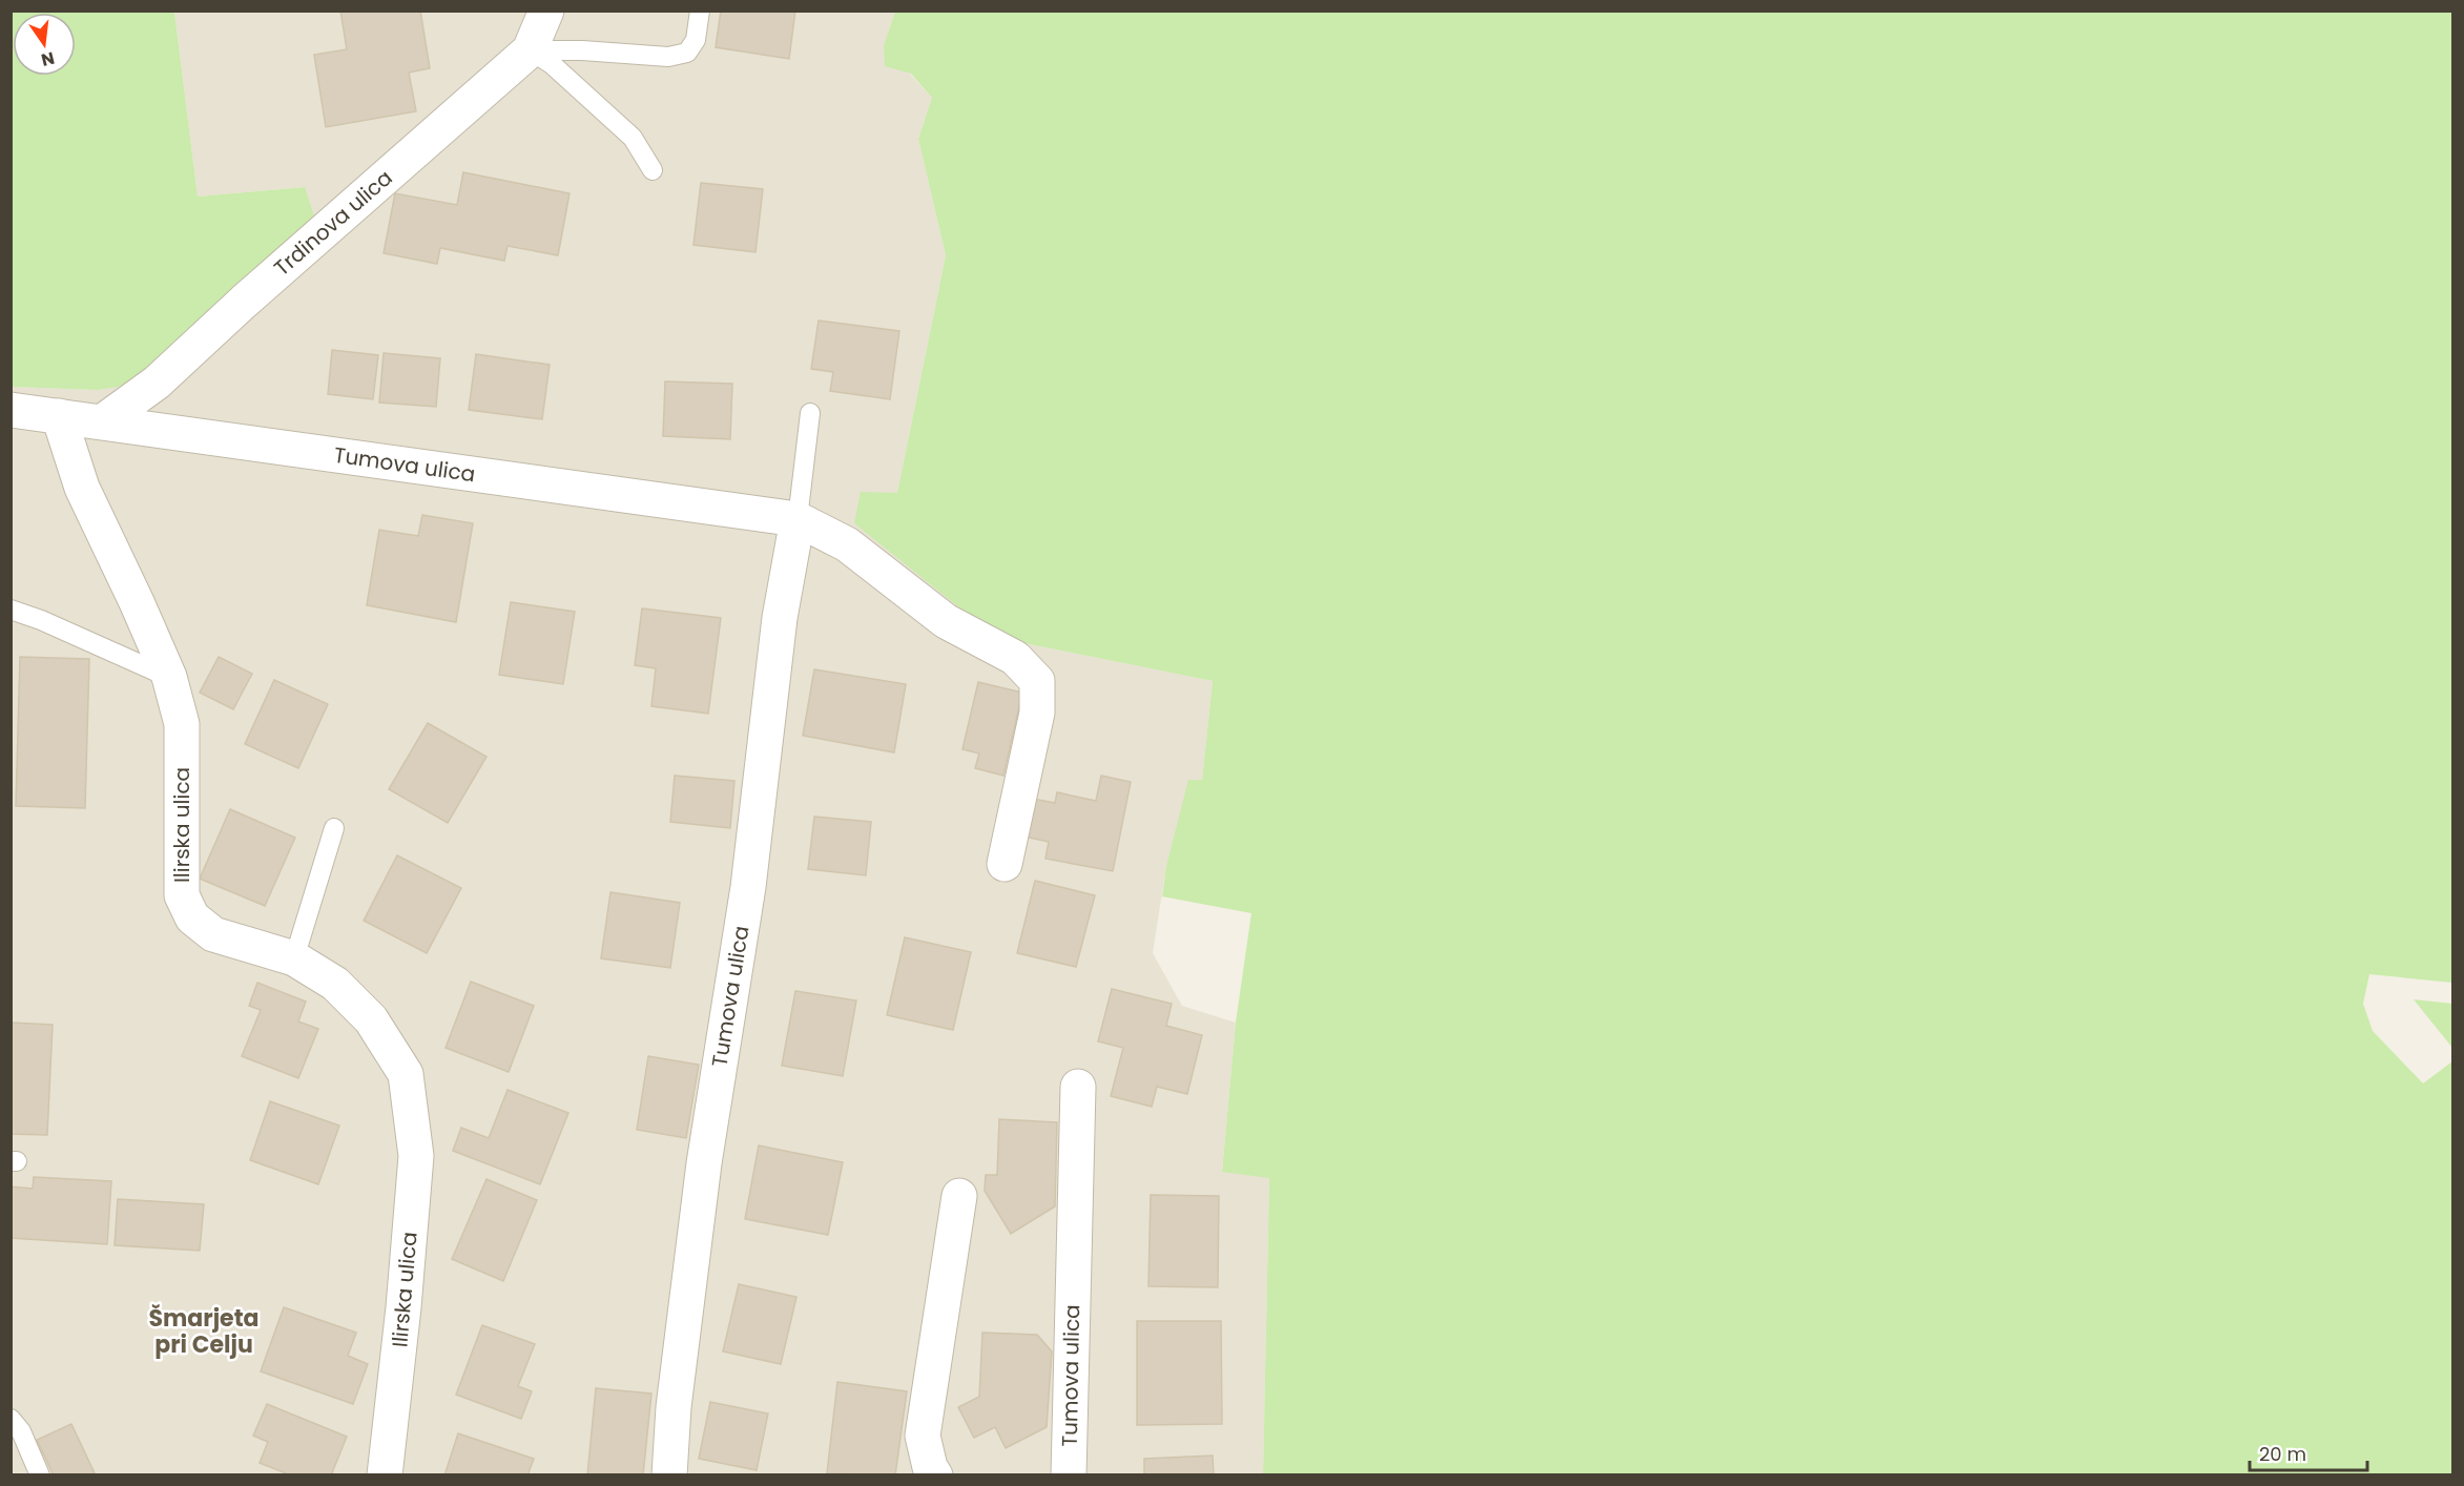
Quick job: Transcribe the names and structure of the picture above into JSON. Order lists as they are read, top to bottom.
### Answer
{
  "streets": {
    "street": ["Trdinova ulica", "Tumova ulica", "Ilirska ulica"]
  },
  "crossings": [
    ["Trdinova ulica", "Tumova ulica"],
    ["Tumova ulica", "Ilirska ulica"]
  ],
  "districts": ["Šmarjeta pri Celju"],
  "scale_bar": "20 m",
  "north": "bottom"
}
